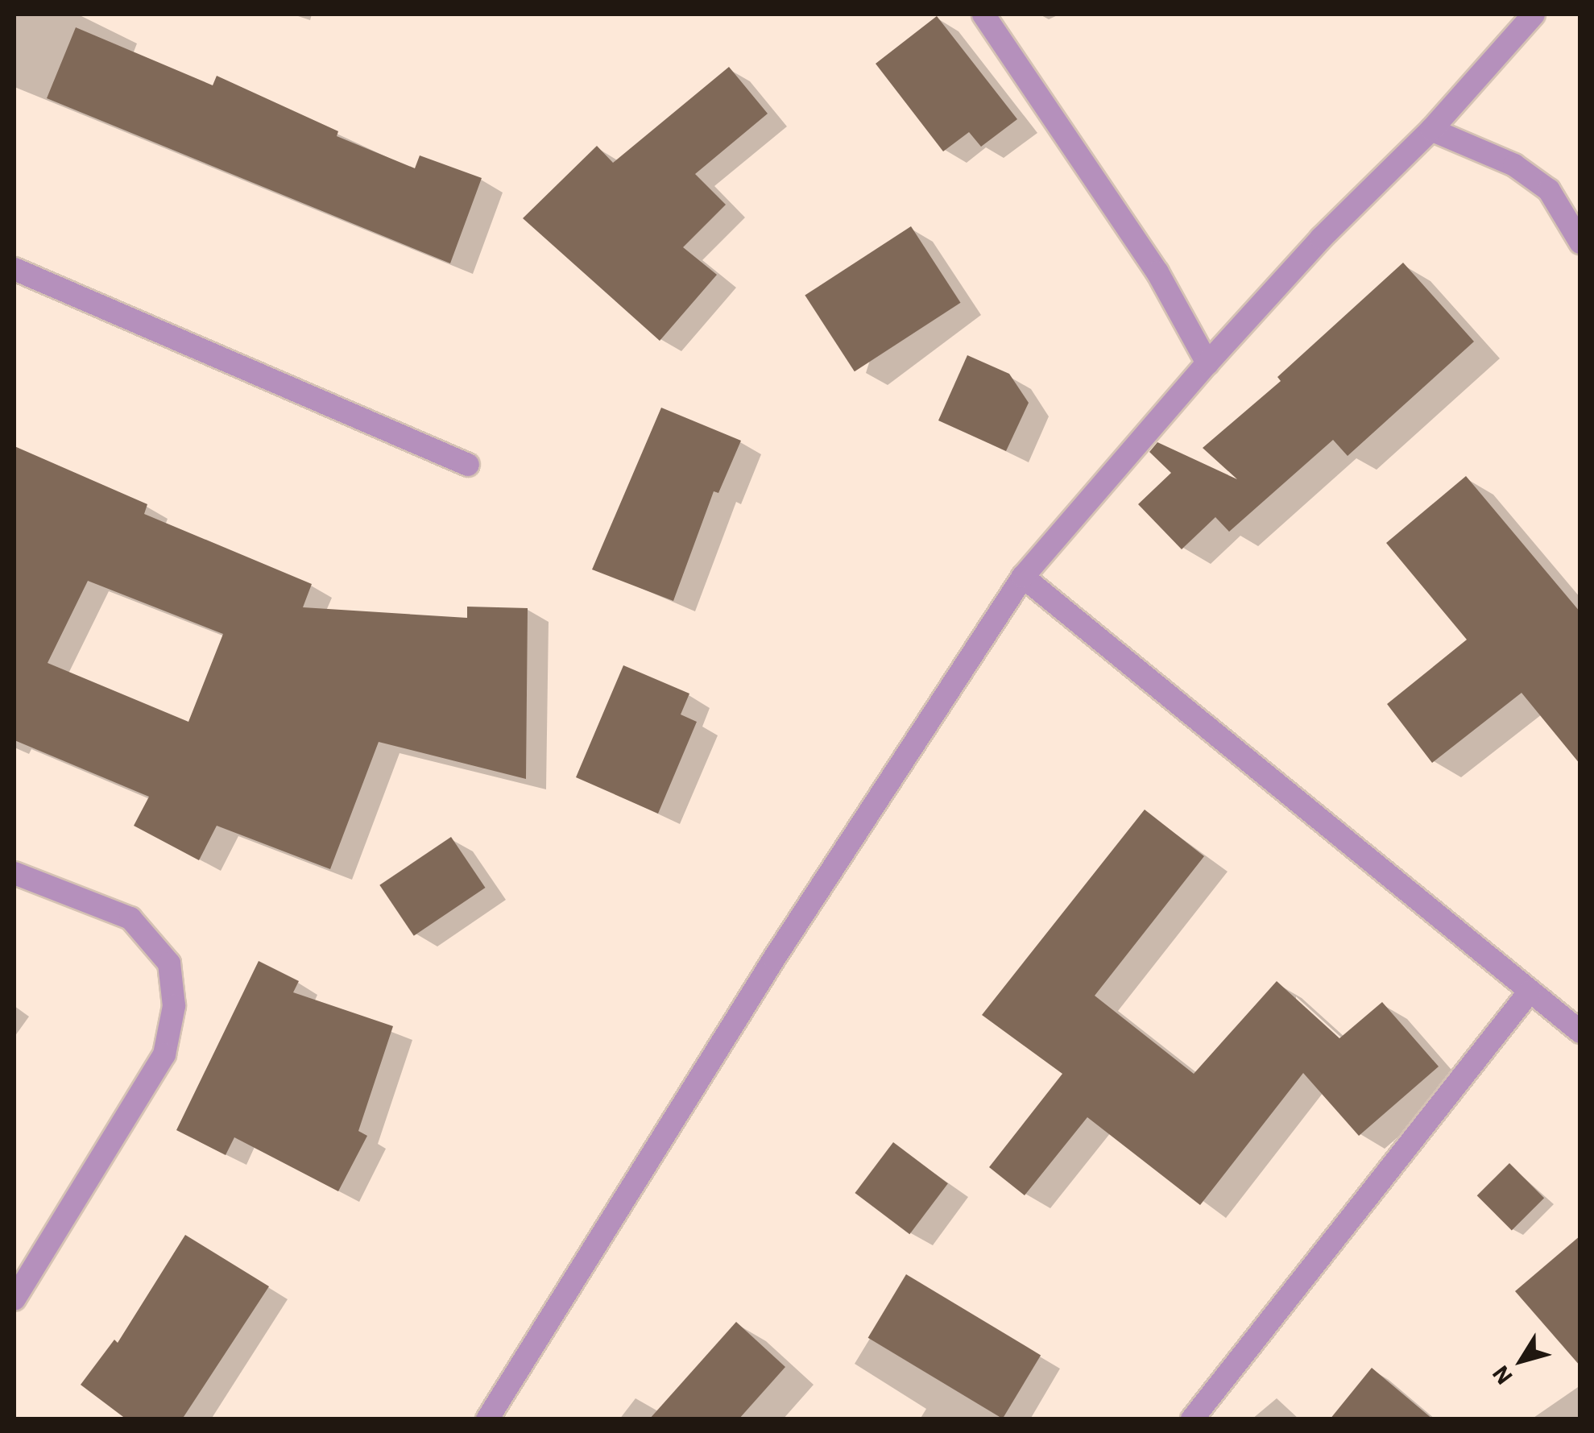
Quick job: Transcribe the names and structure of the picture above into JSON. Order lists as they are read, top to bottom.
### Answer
{
  "north": "bottom left"
}
